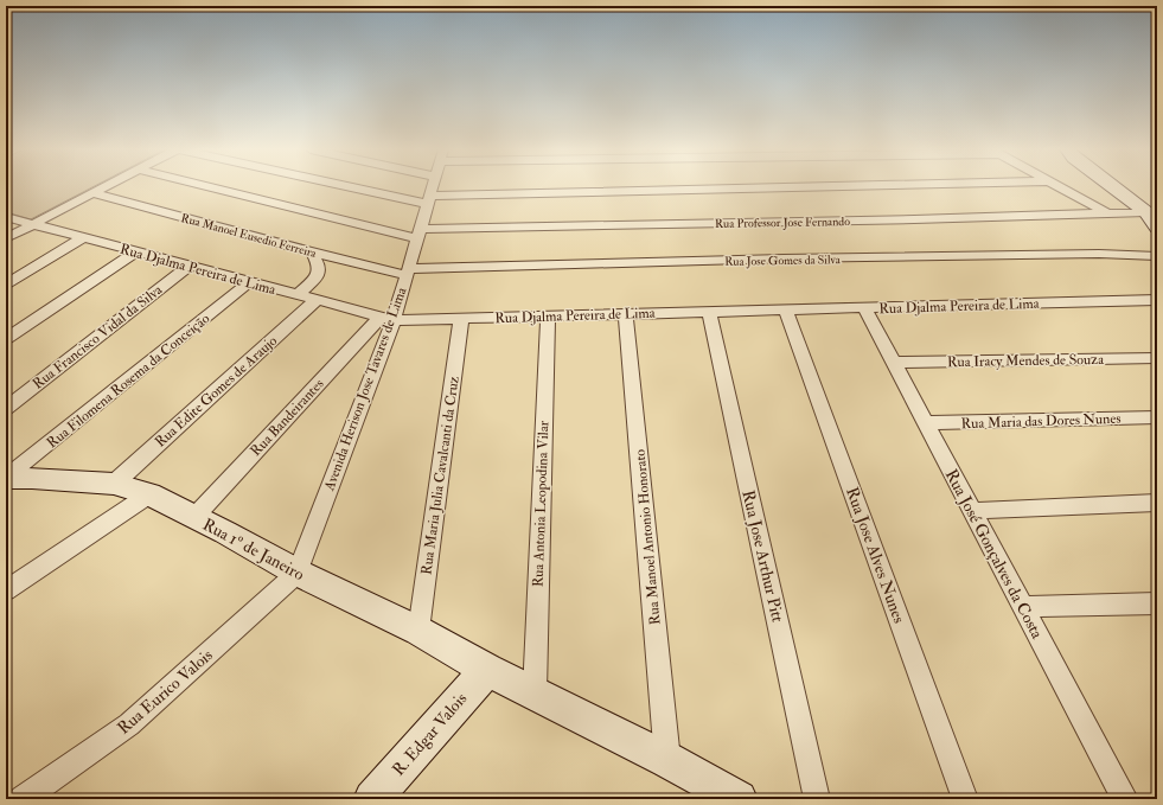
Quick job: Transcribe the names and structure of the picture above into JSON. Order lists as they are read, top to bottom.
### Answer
{
  "streets": {
    "main road": ["Rua 1º de Janeiro", "R. Edgar Valois"],
    "street": [
      "Rua Professor Jose Fernando",
      "Rua Manoel Eusedio Ferreira",
      "Rua Jose Gomes da Silva",
      "Rua Djalma Pereira de Lima",
      "Rua Francisco Vidal da Silva",
      "Rua Iracy Mendes de Souza",
      "Rua Filomena Rosema da Conceição",
      "Avenida Herison Jose Tavares de Lima",
      "Rua Edite Gomes de Araujo",
      "Rua Bandeirantes",
      "Rua Maria das Dores Nunes",
      "Rua Maria Julia Cavalcanti da Cruz",
      "Rua Antonia Leopodina Vilar",
      "Rua Manoel Antonio Honorato",
      "Rua José Gonçalves da Costa",
      "Rua Jose Alves Nunes",
      "Rua Jose Arthur Pitt",
      "Rua Eurico Valois"
    ]
  },
  "crossings": [
    ["Rua Professor Jose Fernando", "Avenida Herison Jose Tavares de Lima"],
    ["Rua Manoel Eusedio Ferreira", "Rua Jose Gomes da Silva"],
    ["Rua Manoel Eusedio Ferreira", "Avenida Herison Jose Tavares de Lima"],
    ["Rua Jose Gomes da Silva", "Avenida Herison Jose Tavares de Lima"],
    ["Rua Djalma Pereira de Lima", "Rua Francisco Vidal da Silva"],
    ["Rua Djalma Pereira de Lima", "Rua Filomena Rosema da Conceição"],
    ["Rua Djalma Pereira de Lima", "Avenida Herison Jose Tavares de Lima"],
    ["Rua Djalma Pereira de Lima", "Rua Edite Gomes de Araujo"],
    ["Rua Djalma Pereira de Lima", "Rua Bandeirantes"],
    ["Rua Djalma Pereira de Lima", "Rua Maria Julia Cavalcanti da Cruz"],
    ["Rua Djalma Pereira de Lima", "Rua Antonia Leopodina Vilar"],
    ["Rua Djalma Pereira de Lima", "Rua Manoel Antonio Honorato"],
    ["Rua Djalma Pereira de Lima", "Rua José Gonçalves da Costa"],
    ["Rua Djalma Pereira de Lima", "Rua Jose Alves Nunes"],
    ["Rua Djalma Pereira de Lima", "Rua Jose Arthur Pitt"],
    ["Rua Iracy Mendes de Souza", "Rua José Gonçalves da Costa"],
    ["Rua Filomena Rosema da Conceição", "Rua 1º de Janeiro"],
    ["Avenida Herison Jose Tavares de Lima", "Rua Bandeirantes"],
    ["Avenida Herison Jose Tavares de Lima", "Rua 1º de Janeiro"],
    ["Avenida Herison Jose Tavares de Lima", "Rua Eurico Valois"],
    ["Rua Edite Gomes de Araujo", "Rua 1º de Janeiro"],
    ["Rua Bandeirantes", "Rua 1º de Janeiro"],
    ["Rua Maria das Dores Nunes", "Rua José Gonçalves da Costa"],
    ["Rua Maria Julia Cavalcanti da Cruz", "Rua 1º de Janeiro"],
    ["Rua Antonia Leopodina Vilar", "Rua 1º de Janeiro"],
    ["Rua Manoel Antonio Honorato", "Rua 1º de Janeiro"],
    ["Rua 1º de Janeiro", "Rua Eurico Valois"],
    ["Rua 1º de Janeiro", "R. Edgar Valois"]
  ]
}
